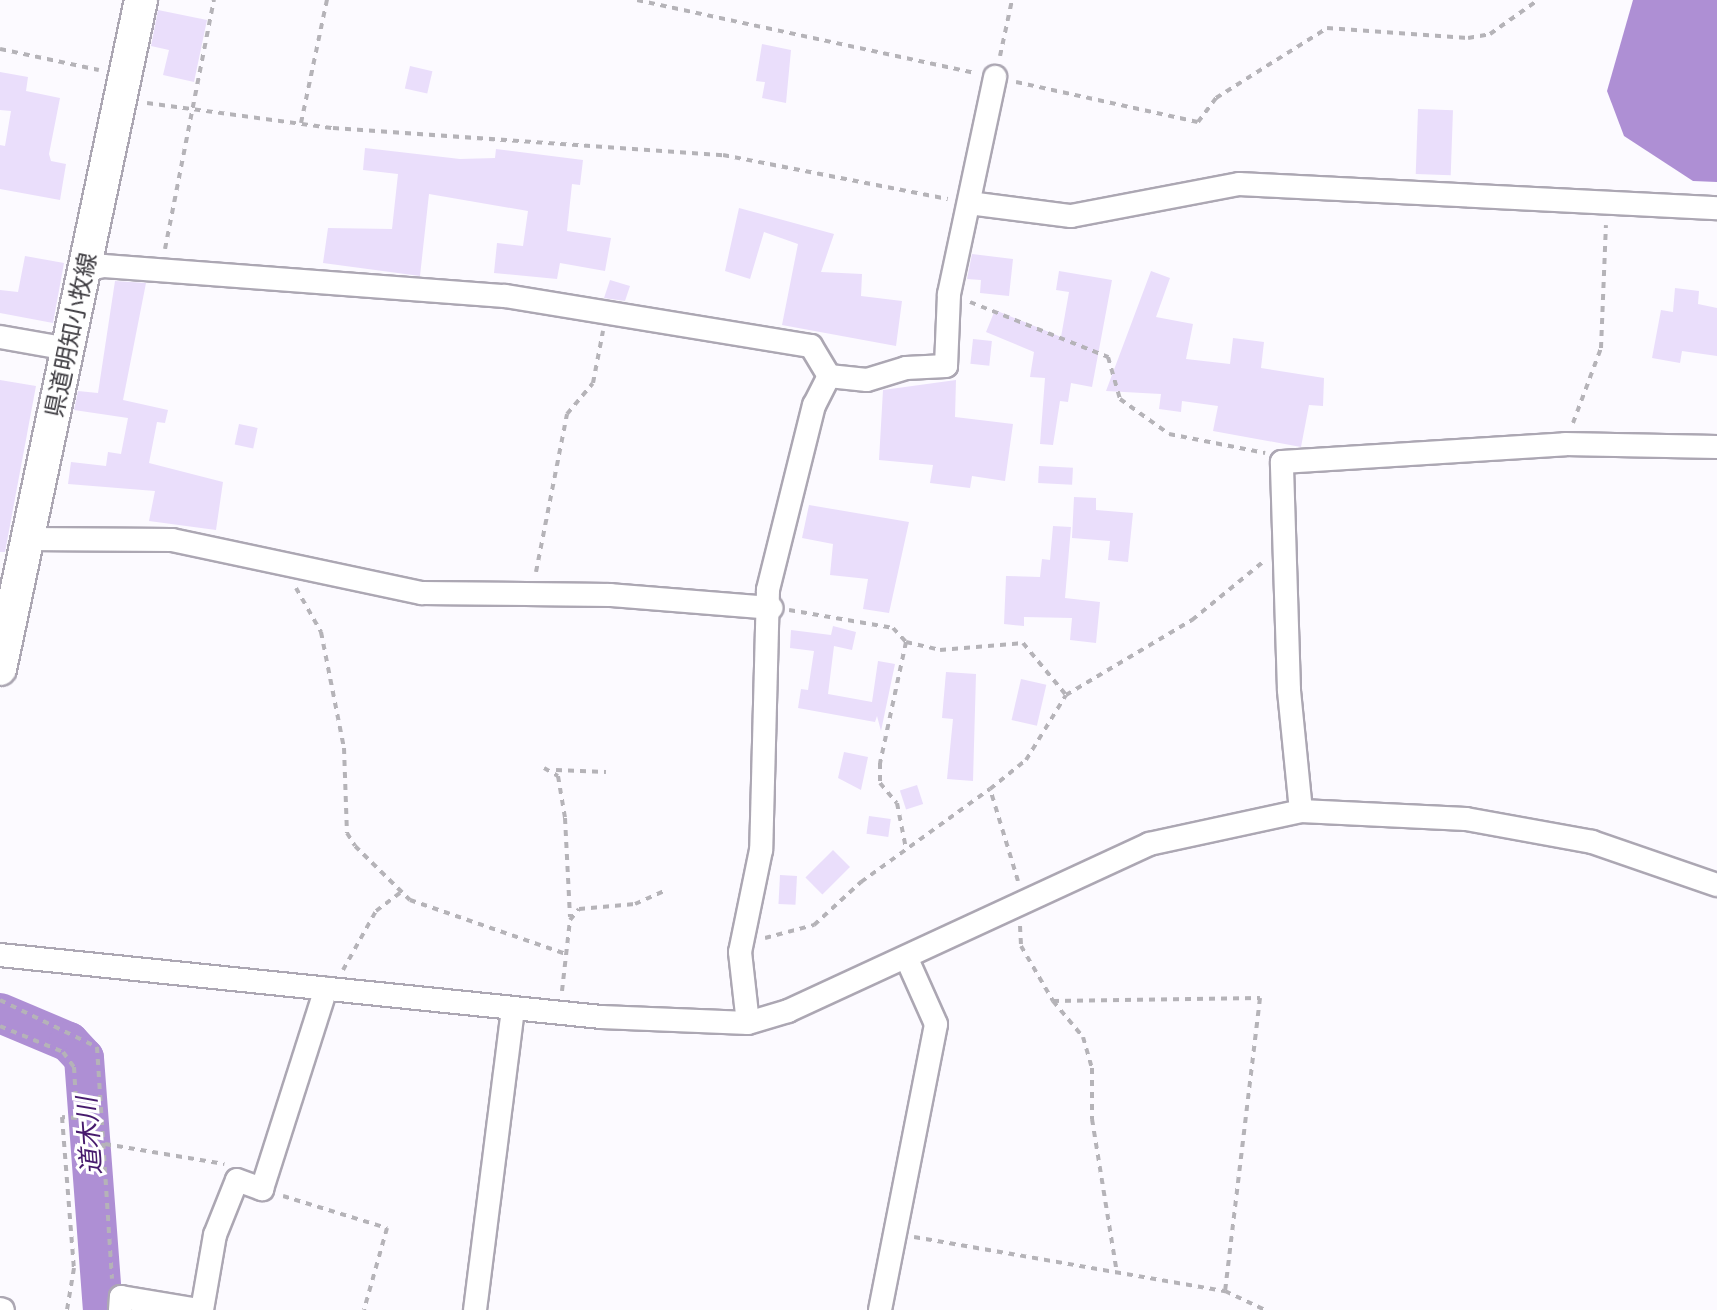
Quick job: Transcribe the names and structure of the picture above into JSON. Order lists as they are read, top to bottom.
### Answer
{
  "streets": {
    "main road": ["県道明知小牧線"]
  },
  "water": ["道木川"]
}
